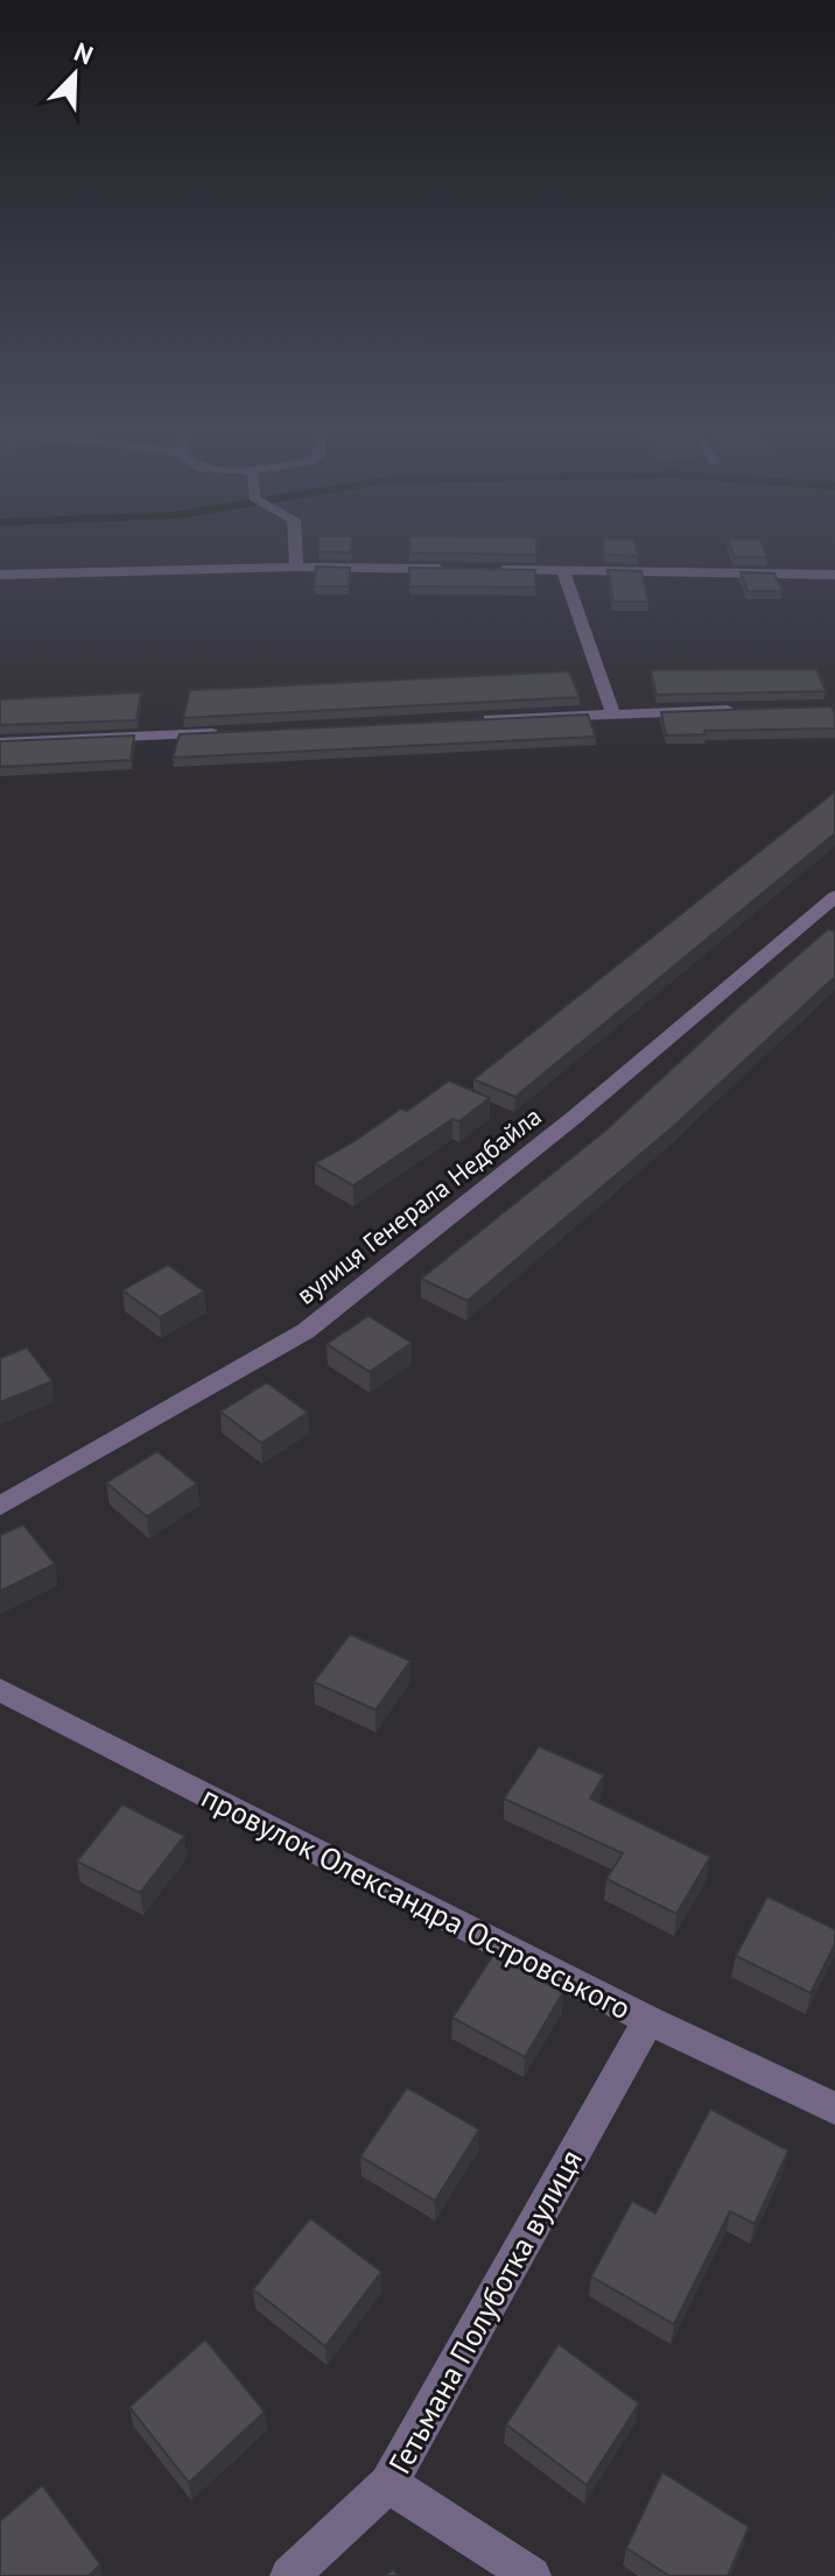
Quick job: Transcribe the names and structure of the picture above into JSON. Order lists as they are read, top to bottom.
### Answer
{
  "streets": {
    "street": ["вулиця Генерала Недбайла", "провулок Олександра Островського", "Гетьмана Полуботка вулиця"]
  },
  "crossings": [
    ["провулок Олександра Островського", "Гетьмана Полуботка вулиця"]
  ],
  "north": "top right"
}
